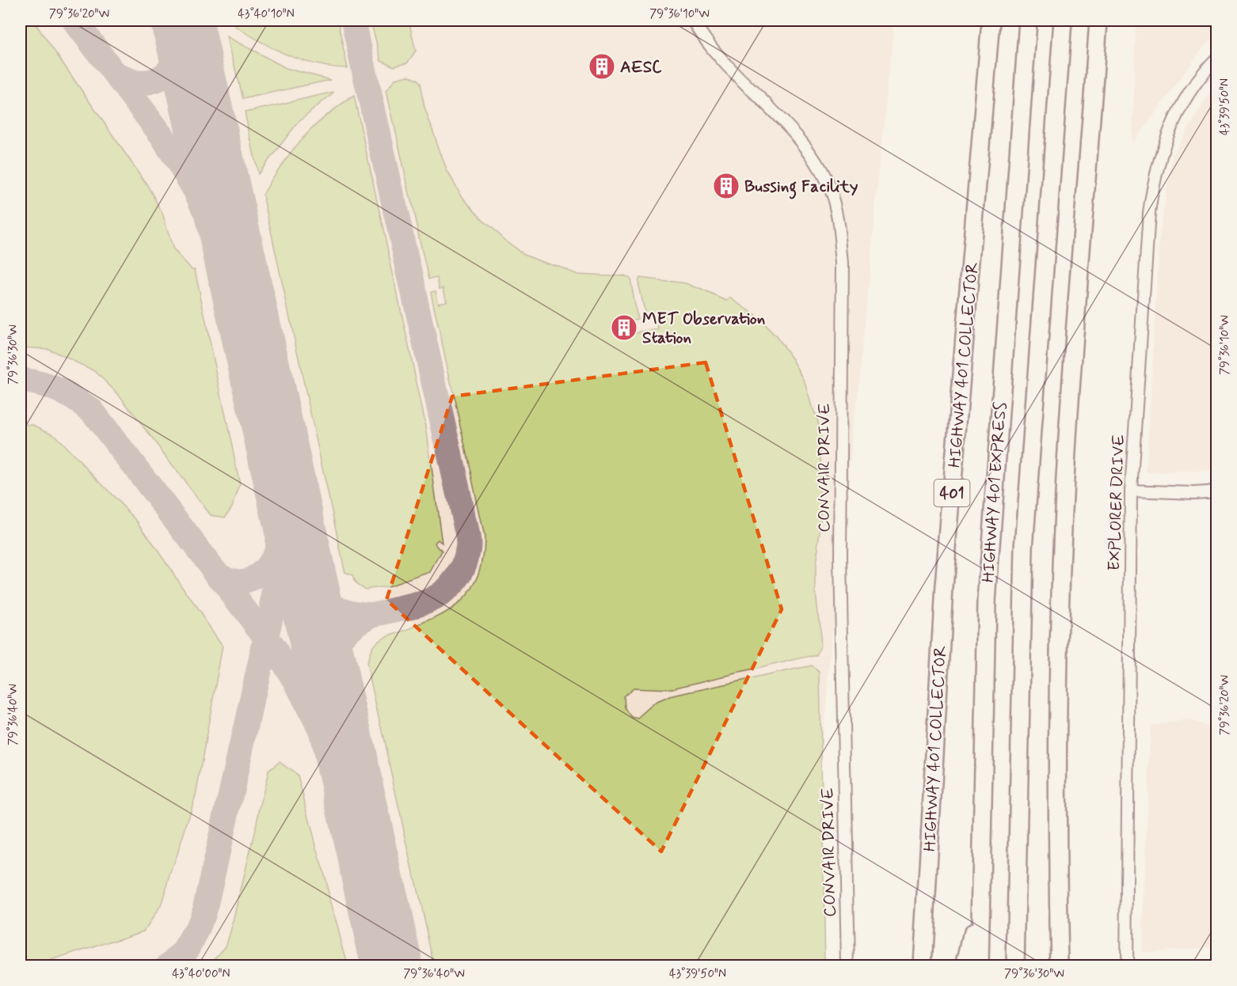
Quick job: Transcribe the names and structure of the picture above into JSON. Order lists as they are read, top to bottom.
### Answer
{
  "streets": {
    "highway": ["HIGHWAY 401 COLLECTOR", "HIGHWAY 401 EXPRESS", "401"],
    "street": ["CONVAIR DRIVE", "EXPLORER DRIVE"]
  },
  "places": {
    "building": ["AESC", "Bussing Facility", "MET Observation Station"]
  },
  "coordinates": [
    "79°36'20\"W",
    "43°40'10\"N",
    "79°36'10\"W",
    "43°39'50\"N",
    "79°36'30\"W",
    "79°36'40\"W",
    "43°40'00\"N"
  ]
}
